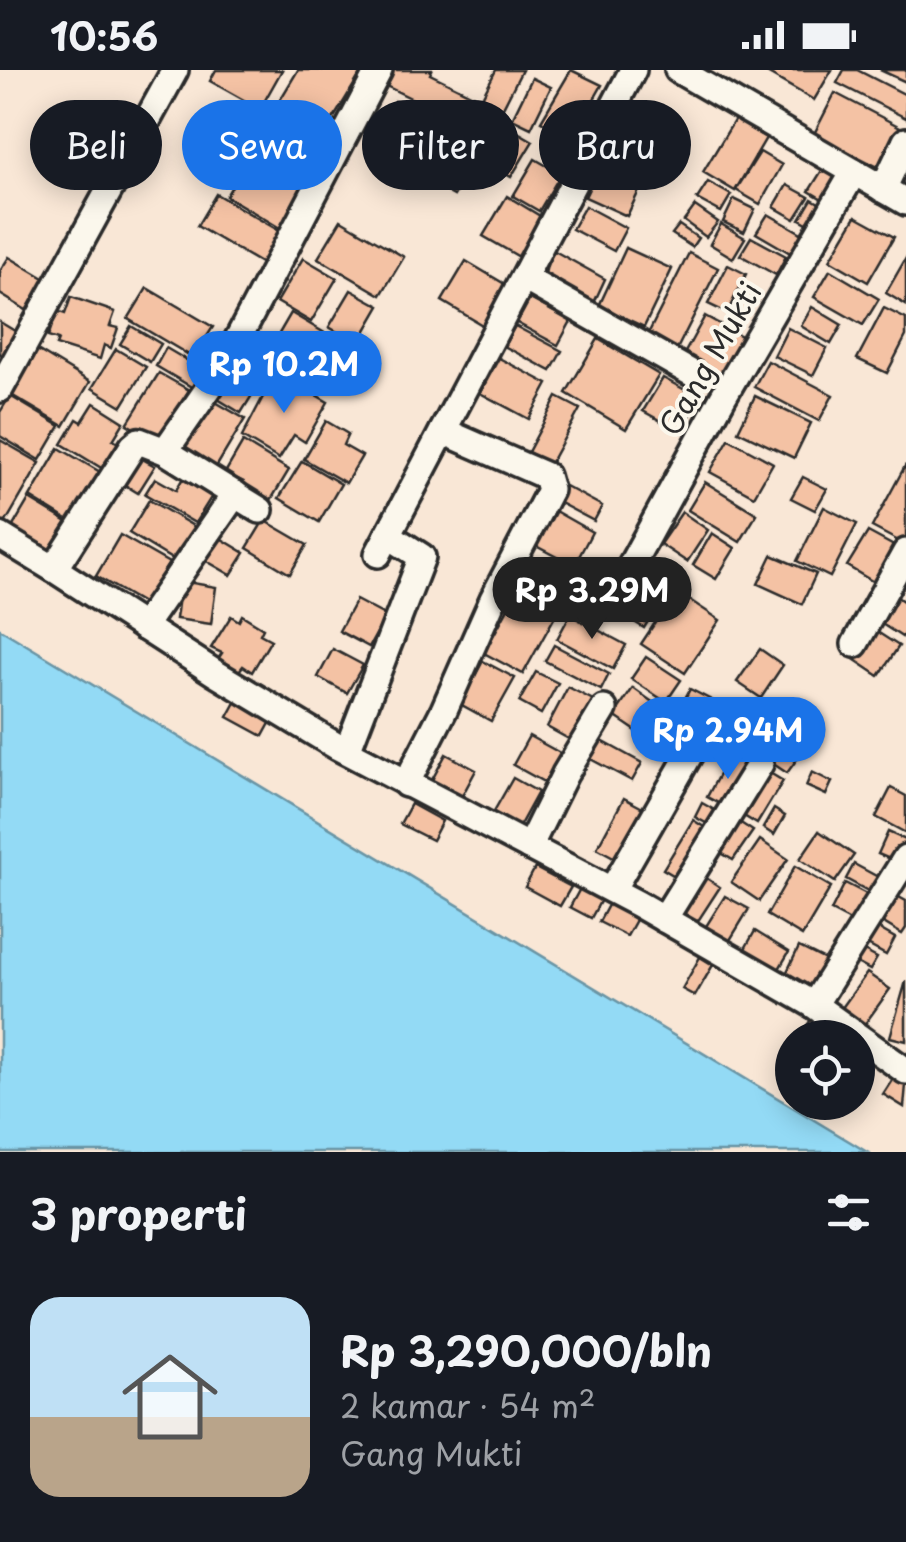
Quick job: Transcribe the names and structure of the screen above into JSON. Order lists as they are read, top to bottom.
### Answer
{
  "streets": {
    "street": ["Gang Mukti"]
  },
  "page": {
    "status": "10:56",
    "chip": [
      "Beli",
      "Sewa",
      "Filter",
      "Baru"
    ],
    "price": ["Rp 10.2M", "Rp 3.29M", "Rp 2.94M"],
    "heading": "3 properti",
    "list": [
      {
        "name": "Rp 3,290,000/bln",
        "note": "2 kamar · 54 m² · Gang Mukti"
      }
    ]
  }
}
